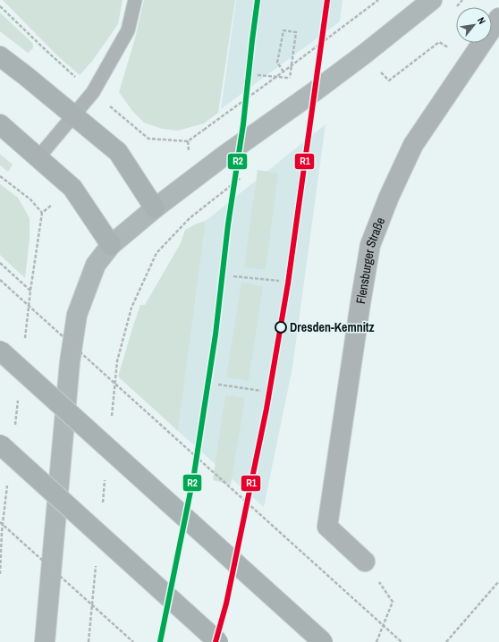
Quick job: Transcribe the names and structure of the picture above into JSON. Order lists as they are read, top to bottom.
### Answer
{
  "streets": {
    "street": ["Flensburger Straße"]
  },
  "places": ["Dresden-Kemnitz"],
  "lines": ["transit line R1", "transit line R2"],
  "north": "top right"
}
